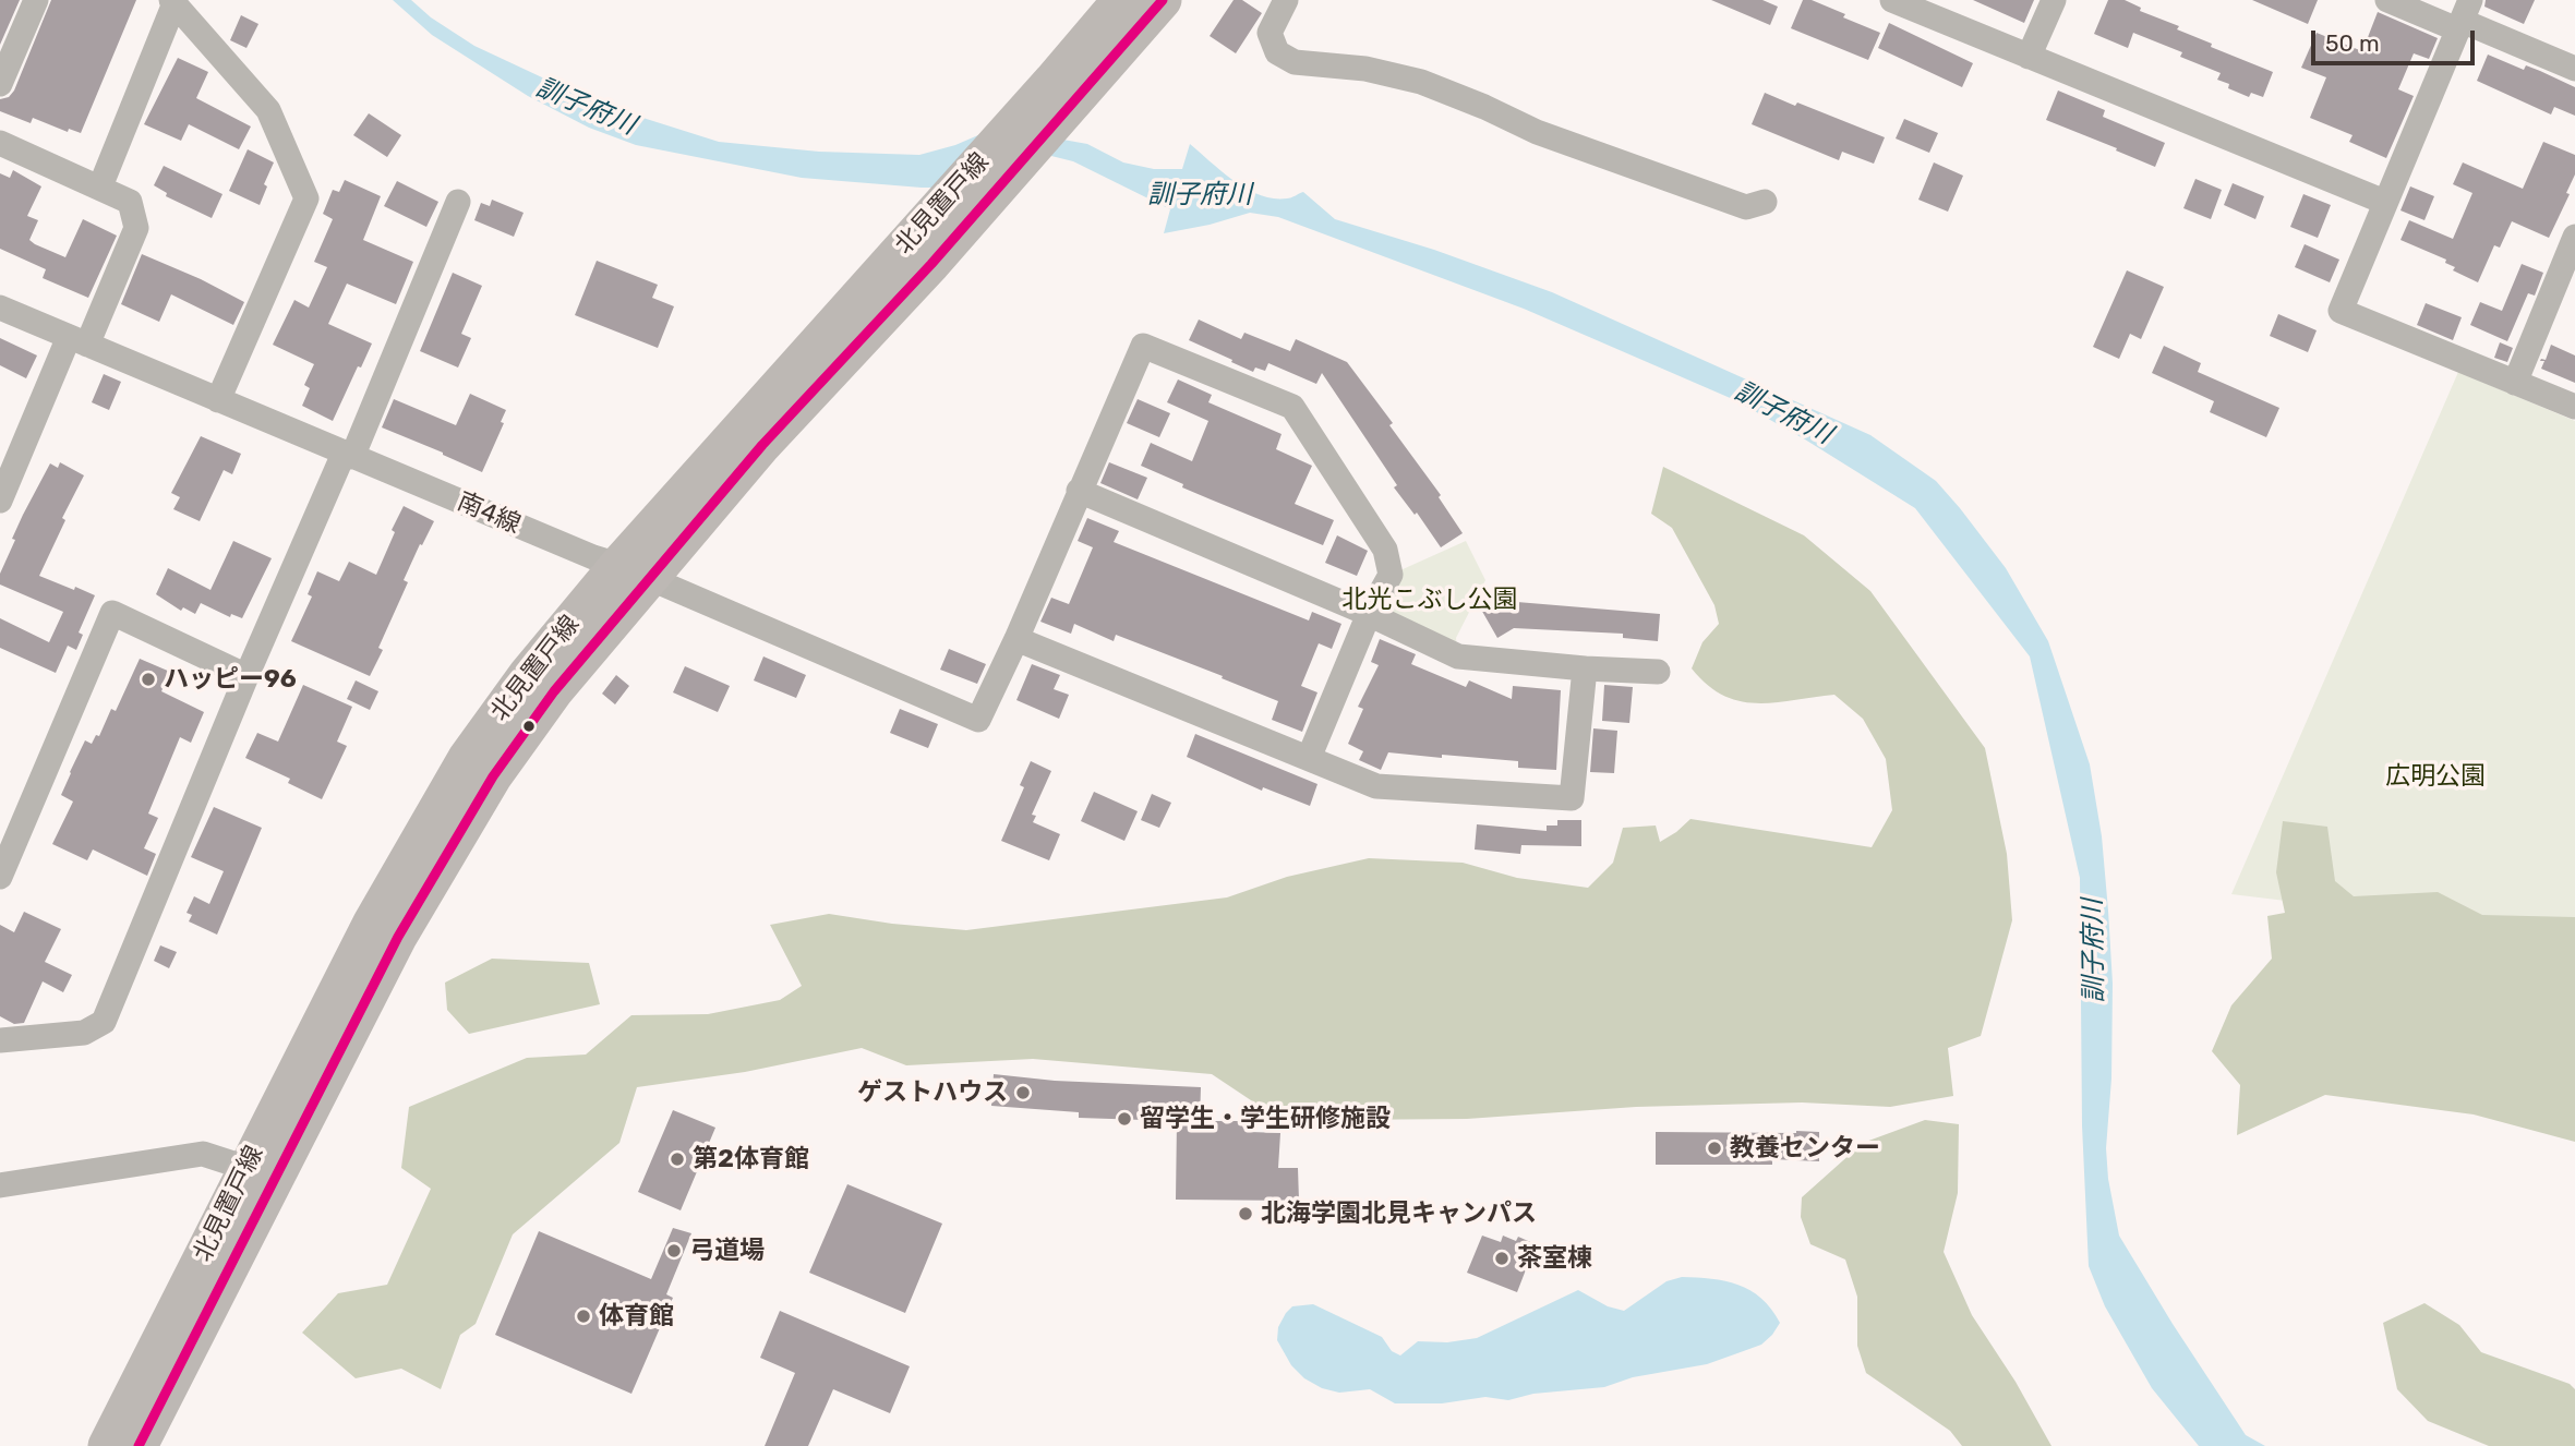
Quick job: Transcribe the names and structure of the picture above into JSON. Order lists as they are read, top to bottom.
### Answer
{
  "streets": {
    "main road": ["北見置戸線"],
    "street": ["南4線"]
  },
  "crossings": [
    ["北見置戸線", "南4線"]
  ],
  "water": ["訓子府川"],
  "parks": ["北光こぶし公園", "広明公園"],
  "places": [
    "ハッピー96",
    "ゲストハウス",
    "留学生・学生研修施設",
    "教養センター",
    "第2体育館",
    "北海学園北見キャンパス",
    "弓道場",
    "茶室棟",
    "体育館"
  ],
  "scale_bar": "50 m"
}
